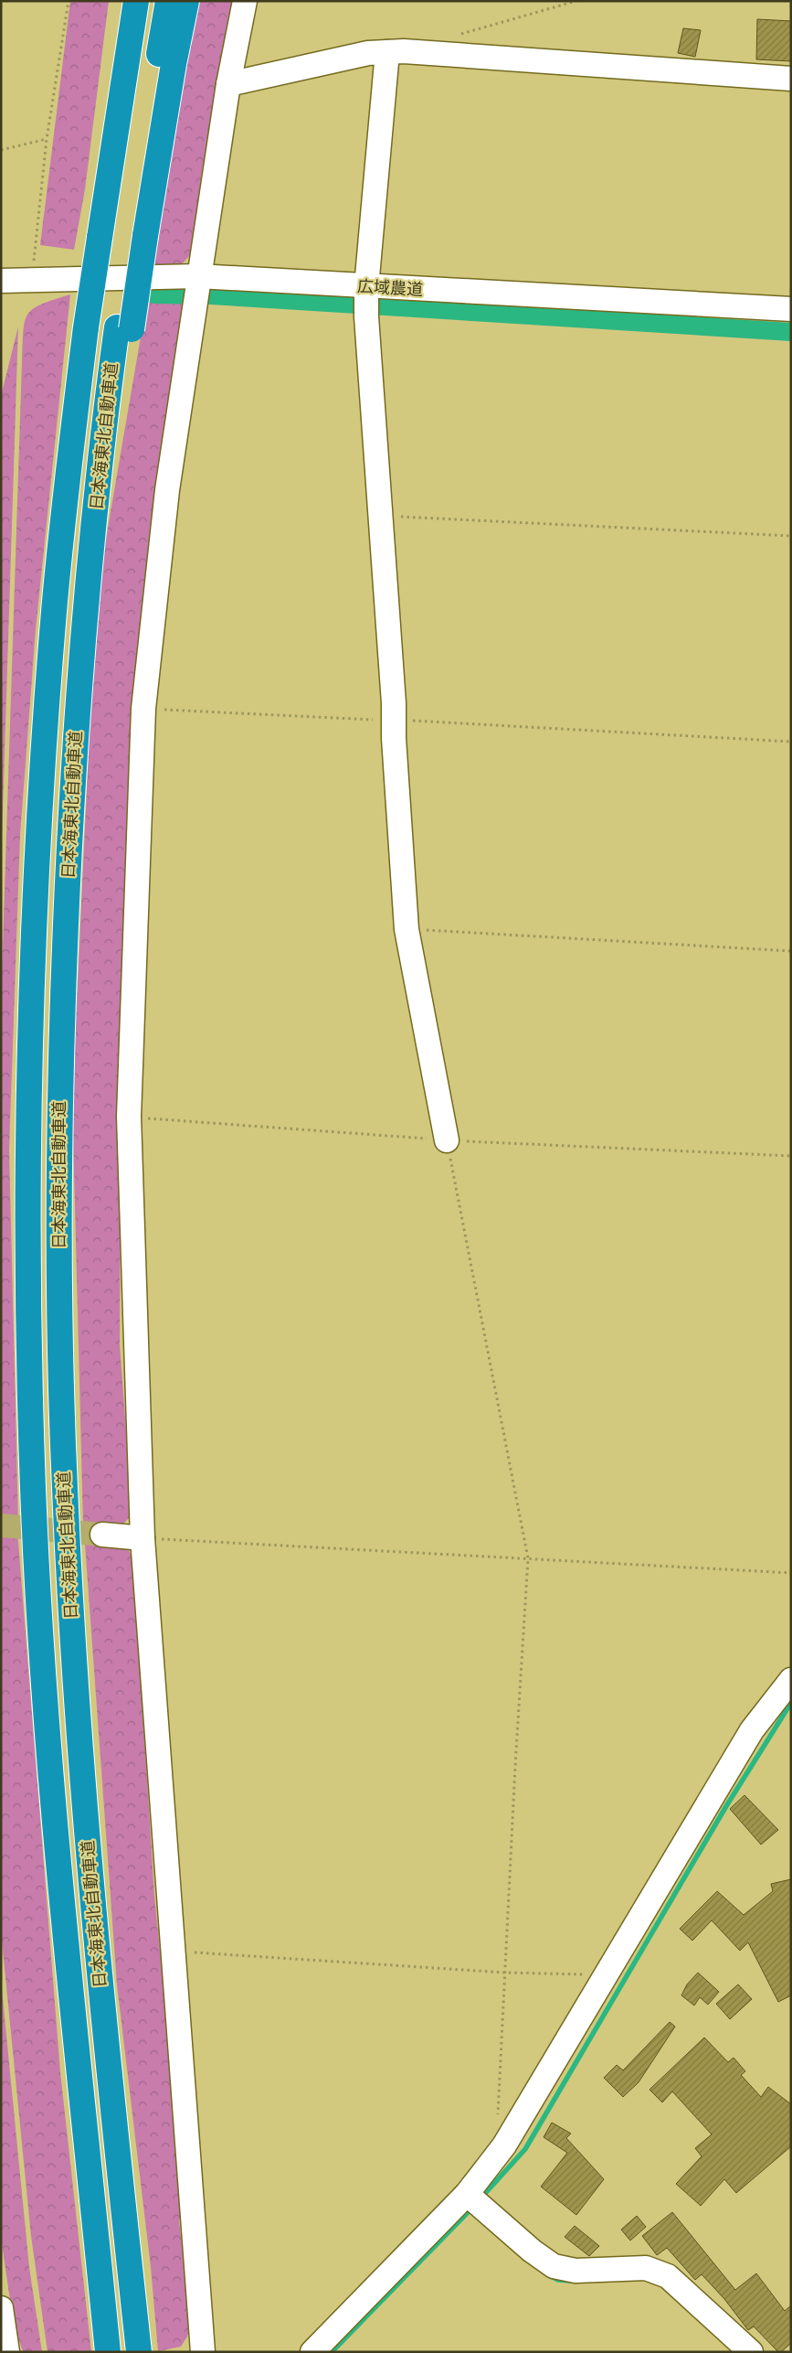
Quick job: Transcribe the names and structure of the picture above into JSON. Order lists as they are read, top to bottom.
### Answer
{
  "streets": {
    "highway": ["日本海東北自動車道"],
    "street": ["広域農道"]
  }
}
